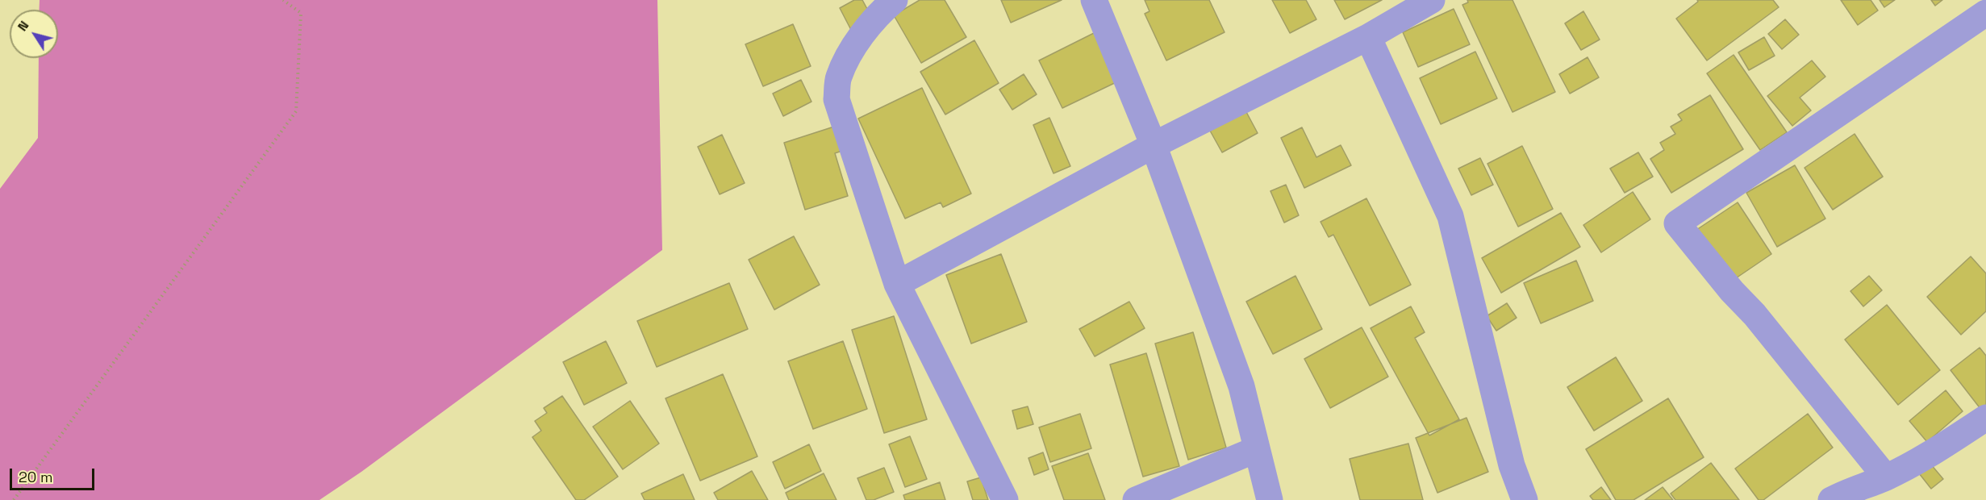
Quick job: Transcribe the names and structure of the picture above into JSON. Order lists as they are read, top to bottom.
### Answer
{
  "scale_bar": "20 m",
  "north": "top left"
}
